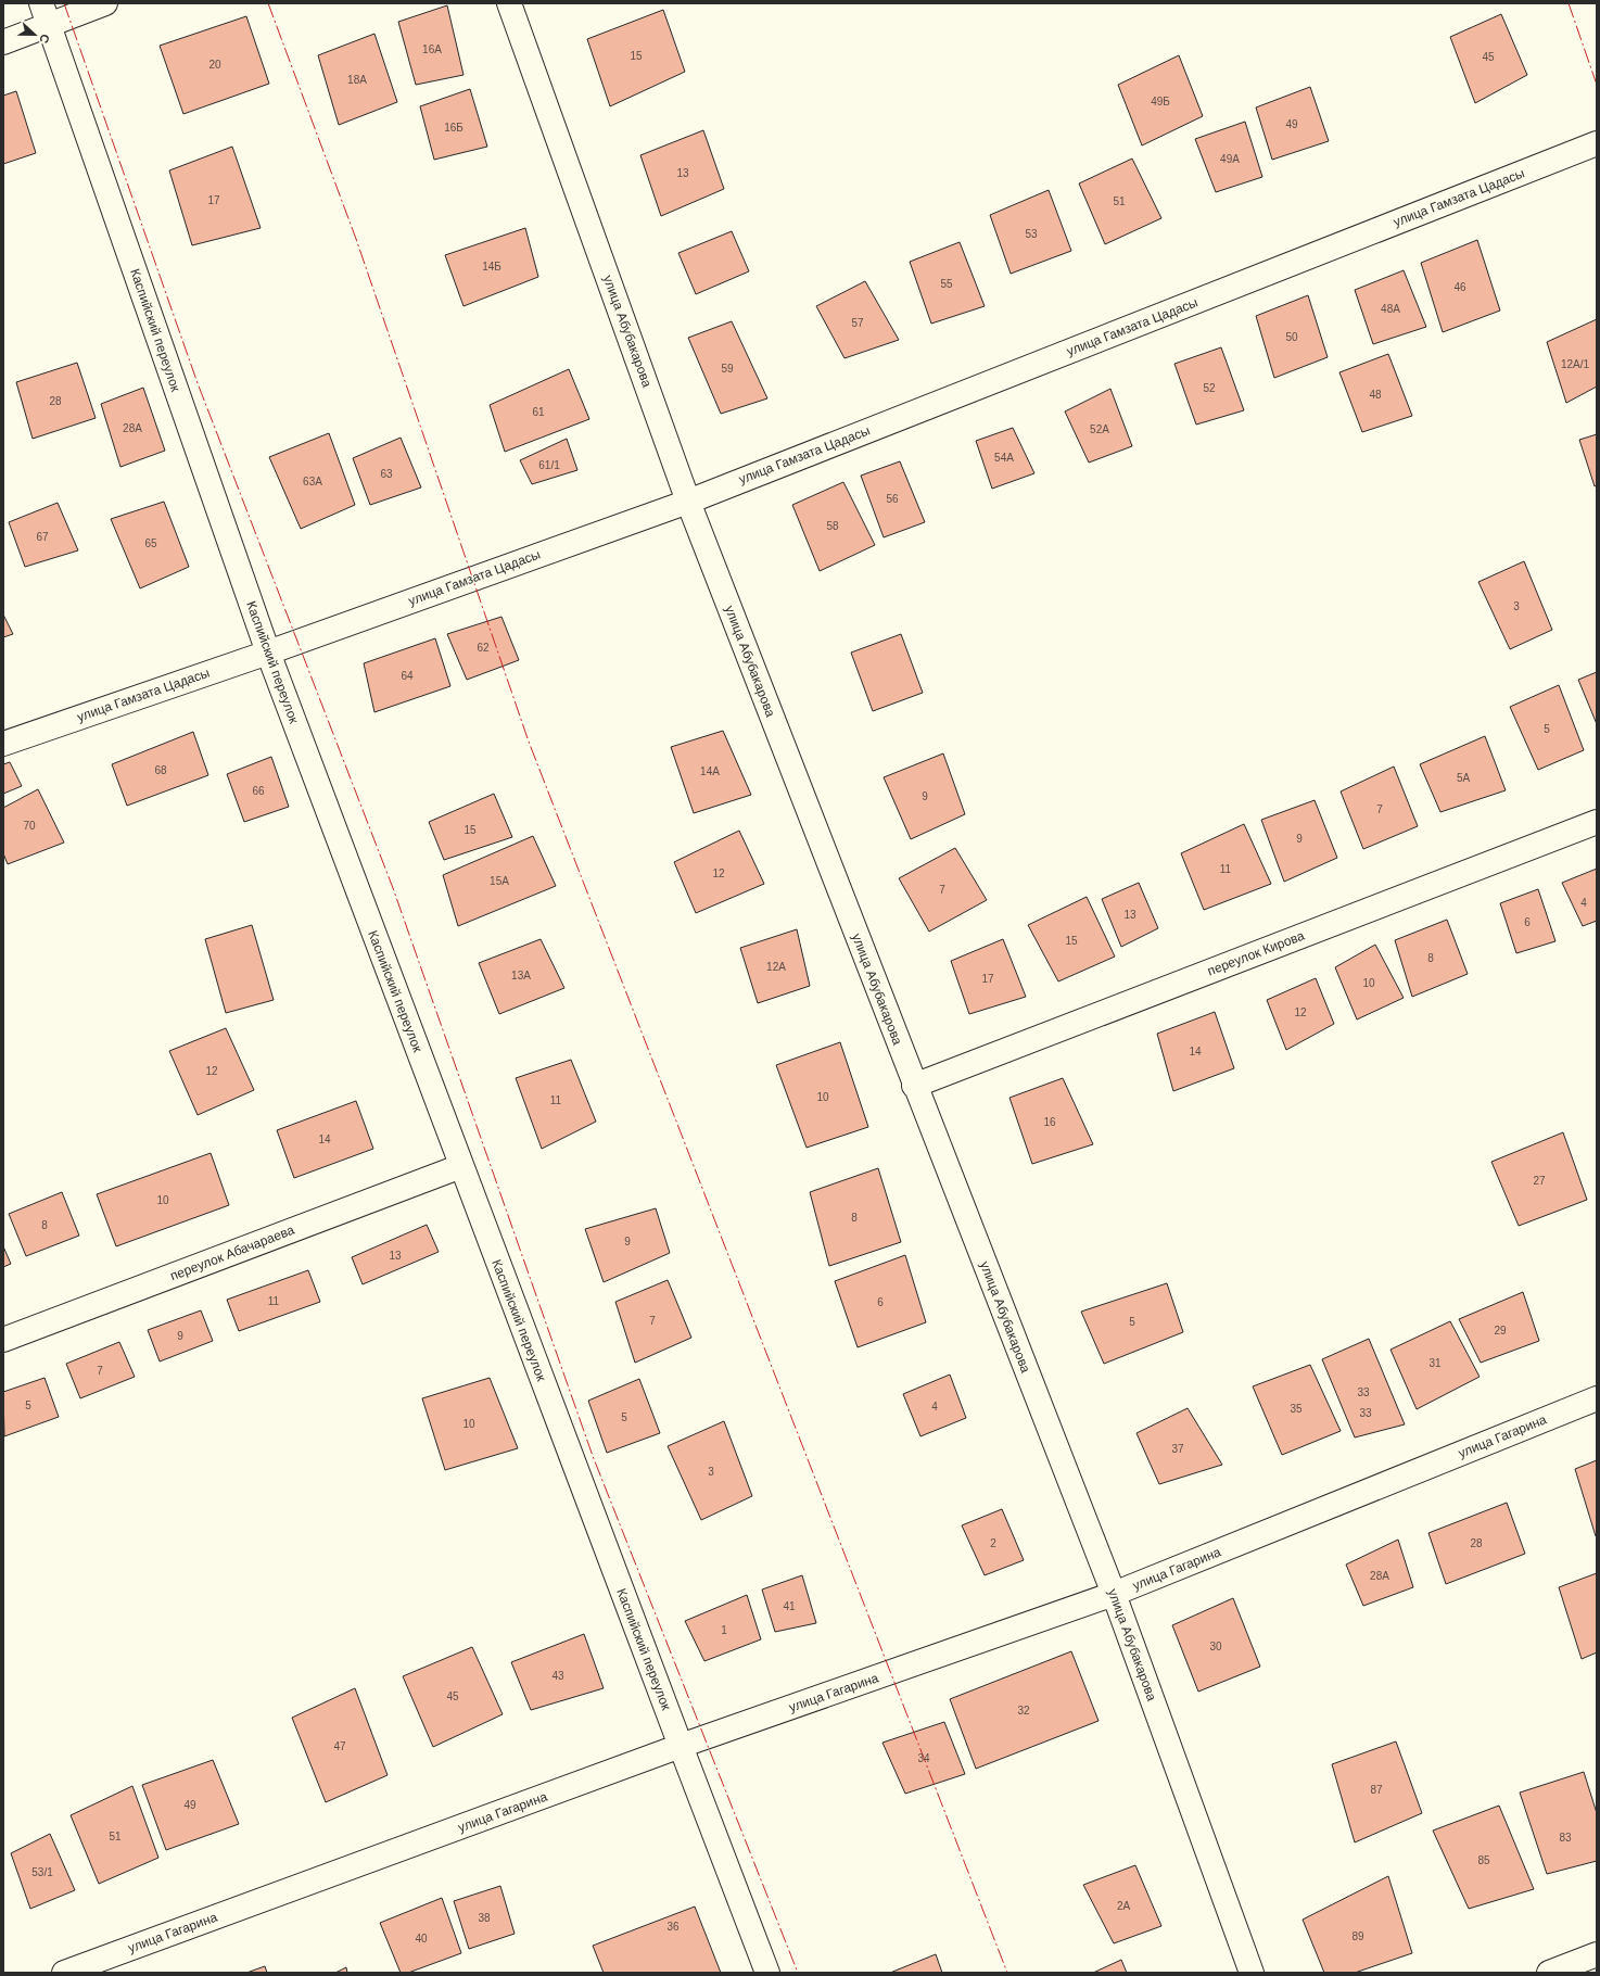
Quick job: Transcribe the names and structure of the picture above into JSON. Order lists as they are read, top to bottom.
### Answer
{
  "streets": {
    "street": [
      "улица Гамзата Цадасы",
      "Каспийский переулок",
      "улица Абубакарова",
      "переулок Кирова",
      "переулок Абачараева",
      "улица Гагарина"
    ]
  },
  "crossings": [
    ["улица Гамзата Цадасы", "Каспийский переулок"],
    ["улица Гамзата Цадасы", "улица Абубакарова"],
    ["Каспийский переулок", "переулок Абачараева"],
    ["Каспийский переулок", "улица Гагарина"],
    ["улица Абубакарова", "переулок Кирова"],
    ["улица Абубакарова", "улица Гагарина"]
  ],
  "house_numbers": [
    "16А",
    "15",
    "45",
    "20",
    "18А",
    "49Б",
    "49",
    "16Б",
    "49А",
    "13",
    "17",
    "51",
    "53",
    "14Б",
    "55",
    "46",
    "48А",
    "57",
    "50",
    "12А/1",
    "59",
    "52",
    "48",
    "28",
    "61",
    "28А",
    "52А",
    "54А",
    "61/1",
    "63",
    "63А",
    "56",
    "58",
    "67",
    "65",
    "3",
    "62",
    "64",
    "5",
    "68",
    "14А",
    "5А",
    "66",
    "9",
    "7",
    "70",
    "15",
    "9",
    "11",
    "12",
    "15А",
    "7",
    "4",
    "13",
    "6",
    "15",
    "8",
    "12А",
    "13А",
    "17",
    "10",
    "12",
    "14",
    "12",
    "10",
    "11",
    "16",
    "14",
    "27",
    "10",
    "8",
    "8",
    "9",
    "13",
    "11",
    "6",
    "7",
    "5",
    "29",
    "9",
    "31",
    "7",
    "33",
    "5",
    "4",
    "35",
    "33",
    "5",
    "10",
    "37",
    "3",
    "2",
    "28",
    "28А",
    "41",
    "1",
    "30",
    "43",
    "45",
    "32",
    "47",
    "34",
    "87",
    "49",
    "51",
    "83",
    "85",
    "53/1",
    "2А",
    "38",
    "36",
    "89",
    "40"
  ],
  "north": "right"
}
